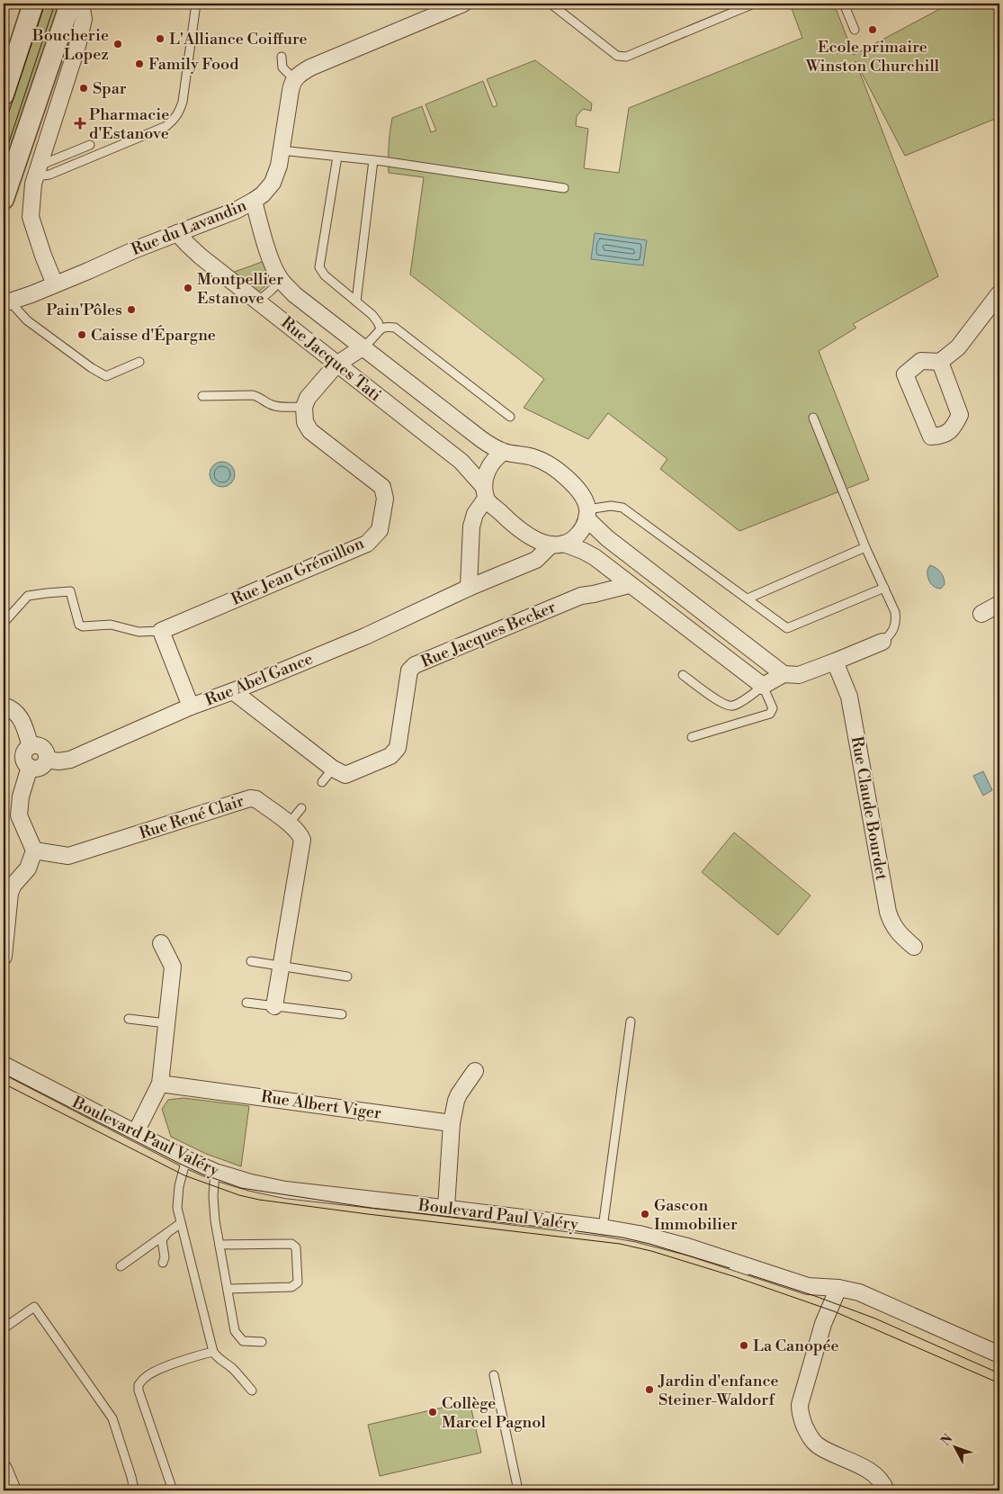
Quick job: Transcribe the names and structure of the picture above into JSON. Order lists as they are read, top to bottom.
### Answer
{
  "streets": {
    "street": [
      "Rue du Lavandin",
      "Rue Jacques Tati",
      "Rue Jean Grémillon",
      "Rue Jacques Becker",
      "Rue Abel Gance",
      "Rue Claude Bourdet",
      "Rue René Clair",
      "Rue Albert Viger",
      "Boulevard Paul Valéry"
    ]
  },
  "crossings": [
    ["Rue du Lavandin", "Rue Jacques Tati"],
    ["Rue Jacques Tati", "Rue Abel Gance"],
    ["Rue Jacques Becker", "Rue Abel Gance"]
  ],
  "places": {
    "other": [
      "Ecole primaire Winston Churchill",
      "L'Alliance Coiffure",
      "Boucherie Lopez",
      "Family Food",
      "Spar",
      "Montpellier Estanove",
      "Pain'Pôles",
      "Caisse d'Épargne",
      "Gascon Immobilier",
      "La Canopée",
      "Jardin d'enfance Steiner-Waldorf",
      "Collège Marcel Pagnol"
    ],
    "health": ["Pharmacie d'Estanove"]
  },
  "north": "top left"
}
